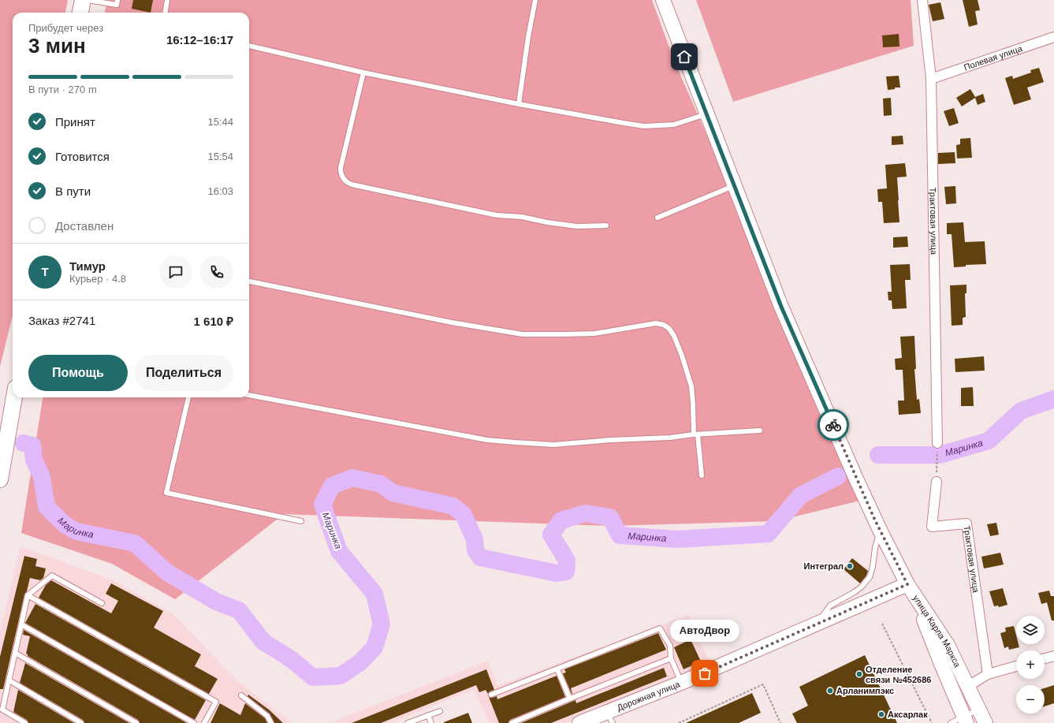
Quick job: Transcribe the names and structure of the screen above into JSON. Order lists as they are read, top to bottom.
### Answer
{
  "streets": {
    "main road": ["улица Карла Маркса", "Дорожная улица"],
    "street": ["Полевая улица", "Трактовая улица"]
  },
  "crossings": [
    ["Полевая улица", "Трактовая улица"],
    ["улица Карла Маркса", "Дорожная улица"]
  ],
  "water": ["Маринка"],
  "places": [
    "Интеграл",
    "АвтоДвор",
    "Отделение связи №452686",
    "Арланимпэкс",
    "Аксарлак"
  ],
  "page": {
    "heading": ["3 мин", "Прибудет через", "16:12–16:17"],
    "panel": [
      "Тимур",
      "Курьер · 4.8",
      "Заказ #2741",
      "1 610 ₽"
    ],
    "bar": "В пути · 270 m",
    "list": [
      ["Принят", "15:44"],
      ["Готовится", "15:54"],
      ["В пути", "16:03"],
      "Доставлен"
    ],
    "round": "Т",
    "buttons": ["Помощь", "Поделиться"],
    "map_buttons": ["+", "−"],
    "bubble": "АвтоДвор"
  }
}
